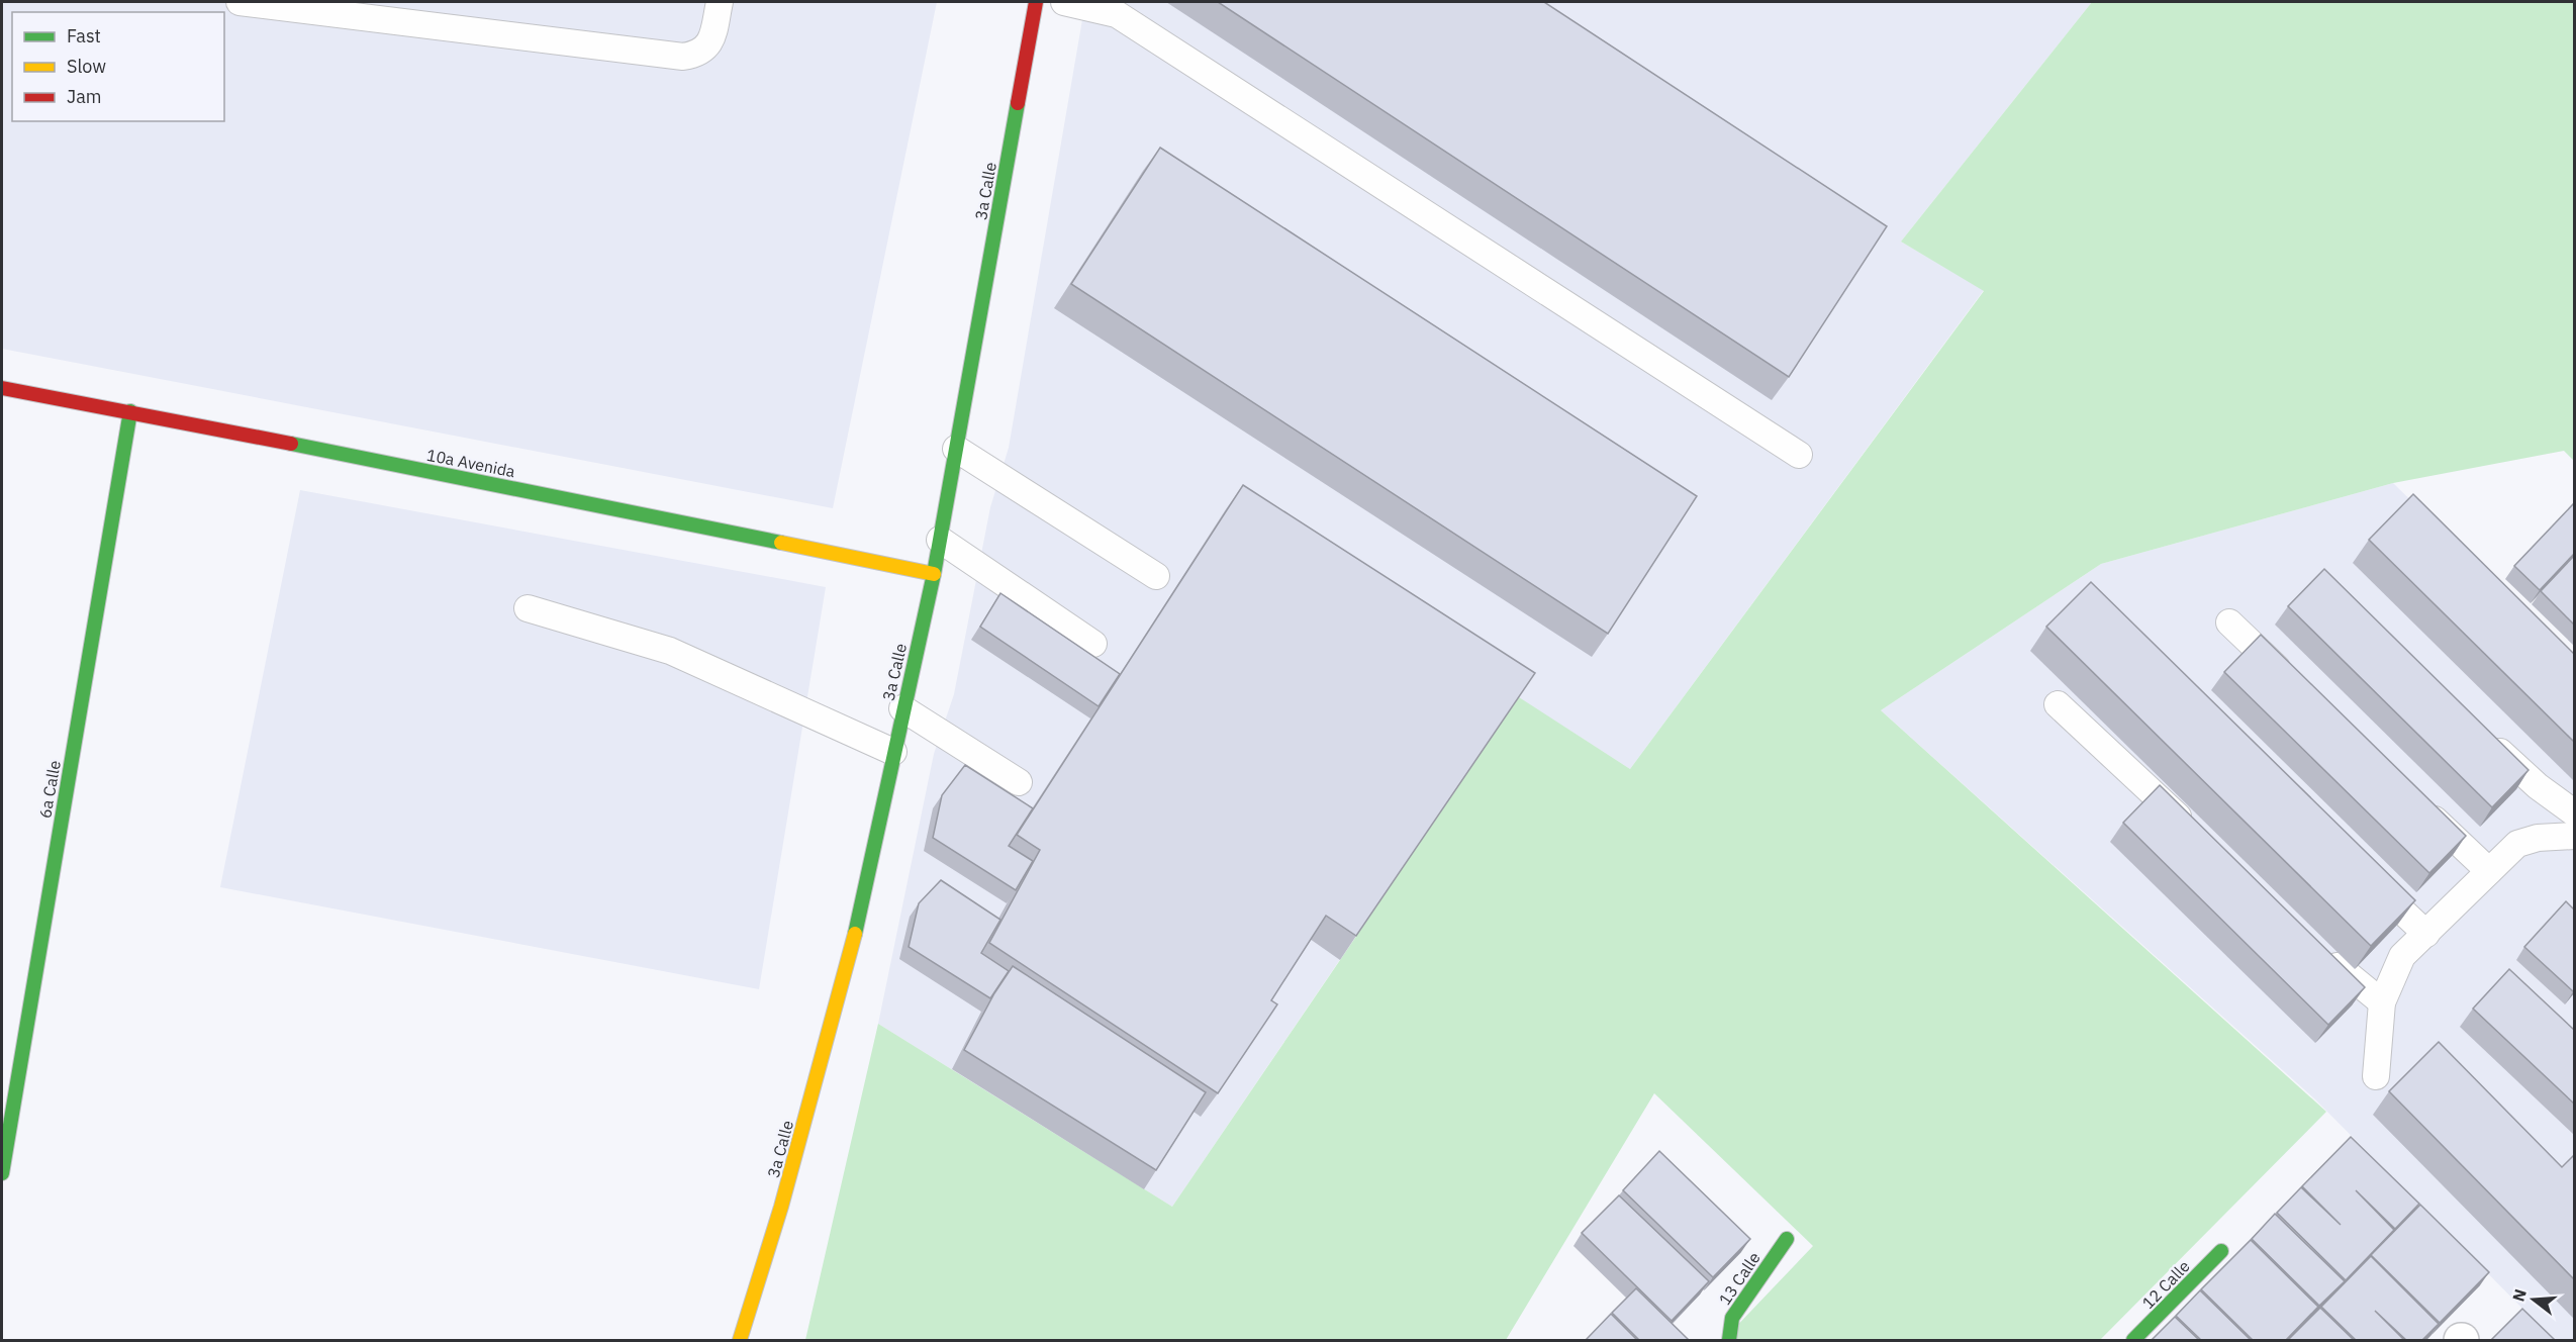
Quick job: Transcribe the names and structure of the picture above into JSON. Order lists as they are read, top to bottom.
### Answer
{
  "streets": {
    "street": [
      "3a Calle",
      "10a Avenida",
      "6a Calle",
      "13 Calle",
      "12 Calle"
    ]
  },
  "crossings": [
    ["3a Calle", "10a Avenida"],
    ["10a Avenida", "6a Calle"]
  ],
  "legend": ["Fast", "Slow", "Jam"],
  "north": "left"
}
